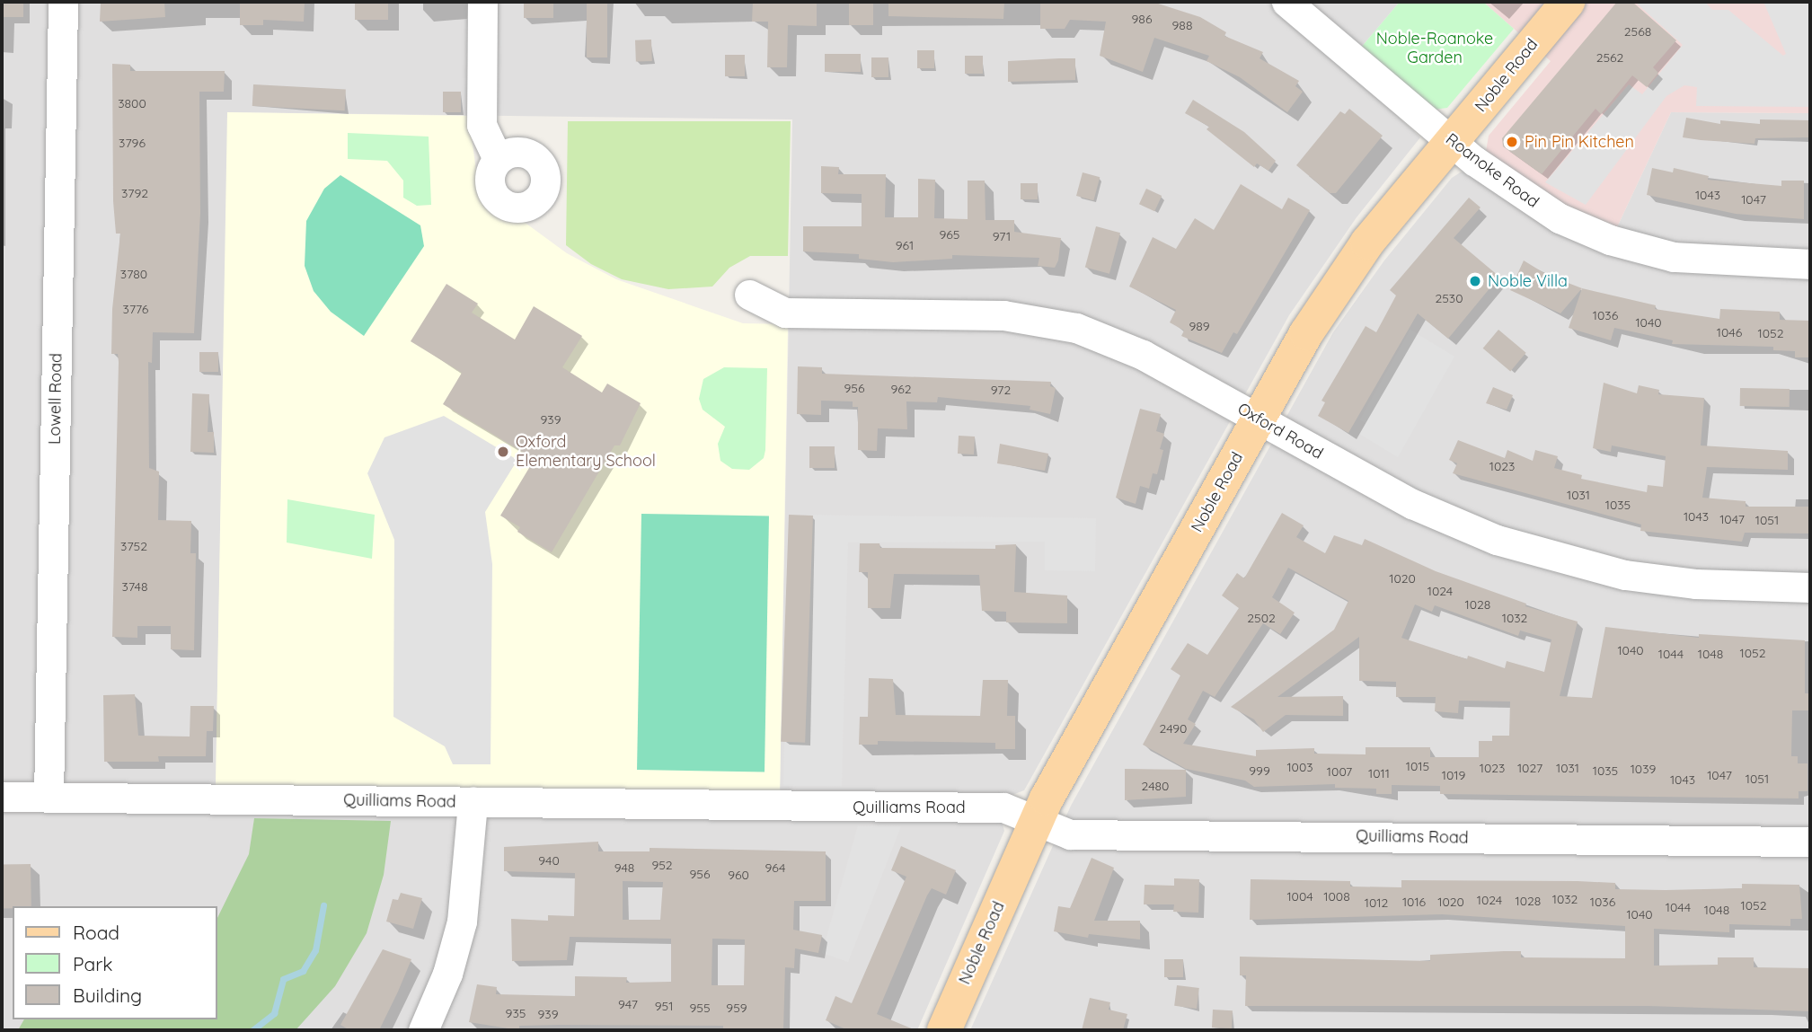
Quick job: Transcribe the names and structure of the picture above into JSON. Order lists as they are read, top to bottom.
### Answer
{
  "streets": {
    "main road": ["Noble Road"],
    "street": [
      "Roanoke Road",
      "Lowell Road",
      "Oxford Road",
      "Quilliams Road"
    ]
  },
  "crossings": [
    ["Noble Road", "Roanoke Road"],
    ["Noble Road", "Oxford Road"],
    ["Noble Road", "Quilliams Road"],
    ["Lowell Road", "Quilliams Road"]
  ],
  "parks": ["Noble-Roanoke Garden"],
  "places": ["Pin Pin Kitchen", "Noble Villa", "Oxford Elementary School"],
  "house_numbers": [
    "986",
    "988",
    "2568",
    "2562",
    "3800",
    "3796",
    "3792",
    "1043",
    "1047",
    "965",
    "971",
    "961",
    "3780",
    "2530",
    "3776",
    "1036",
    "1040",
    "989",
    "1046",
    "1052",
    "956",
    "962",
    "972",
    "939",
    "1023",
    "1031",
    "1035",
    "1043",
    "1047",
    "1051",
    "3752",
    "1020",
    "3748",
    "1024",
    "1028",
    "2502",
    "1032",
    "1040",
    "1052",
    "1044",
    "1048",
    "2490",
    "1015",
    "1003",
    "1023",
    "1027",
    "1031",
    "1039",
    "999",
    "1035",
    "1007",
    "1011",
    "1019",
    "1047",
    "1051",
    "1043",
    "2480",
    "940",
    "952",
    "948",
    "964",
    "956",
    "960",
    "1004",
    "1008",
    "1032",
    "1024",
    "1028",
    "1016",
    "1020",
    "1036",
    "1012",
    "1052",
    "1044",
    "1048",
    "1040",
    "947",
    "951",
    "955",
    "959",
    "935",
    "939"
  ],
  "legend": ["Road", "Park", "Building"]
}
